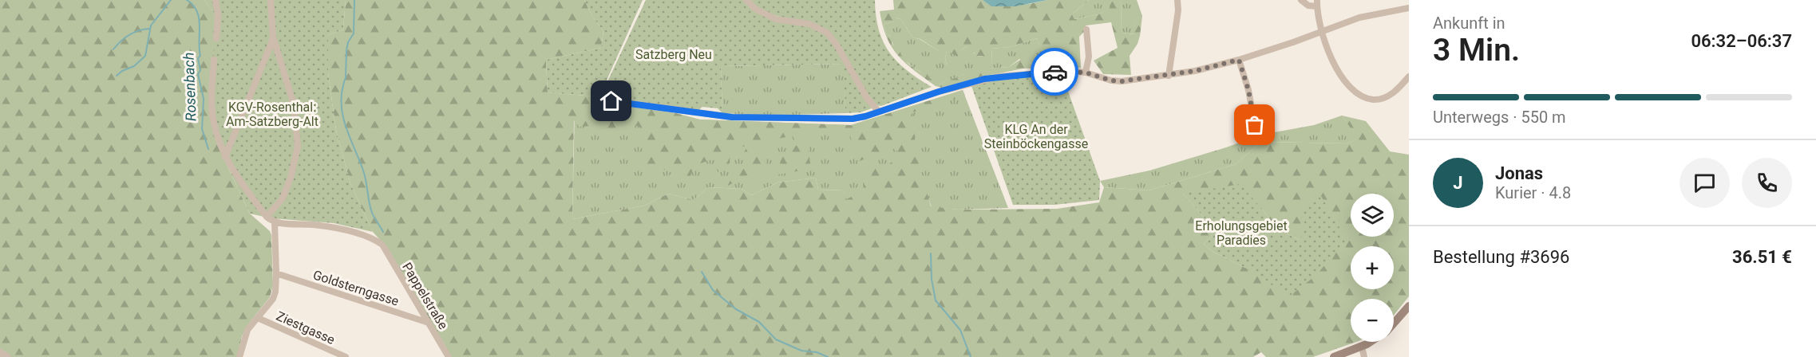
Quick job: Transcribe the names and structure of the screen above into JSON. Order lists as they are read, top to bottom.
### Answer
{
  "streets": {
    "street": ["Goldsterngasse", "Pappelstraße", "Ziestgasse"]
  },
  "crossings": [
    ["Goldsterngasse", "Pappelstraße"]
  ],
  "water": ["Rosenbach"],
  "parks": [
    "Satzberg Neu",
    "KGV-Rosenthal: Am-Satzberg-Alt",
    "KLG An der Steinböckengasse",
    "Erholungsgebiet Paradies"
  ],
  "page": {
    "heading": ["3 Min.", "Ankunft in", "06:32–06:37"],
    "panel": [
      "Jonas",
      "Kurier · 4.8",
      "Bestellung #3696",
      "36.51 €"
    ],
    "bar": "Unterwegs · 550 m",
    "round": "J",
    "map_buttons": ["+", "−"]
  }
}
